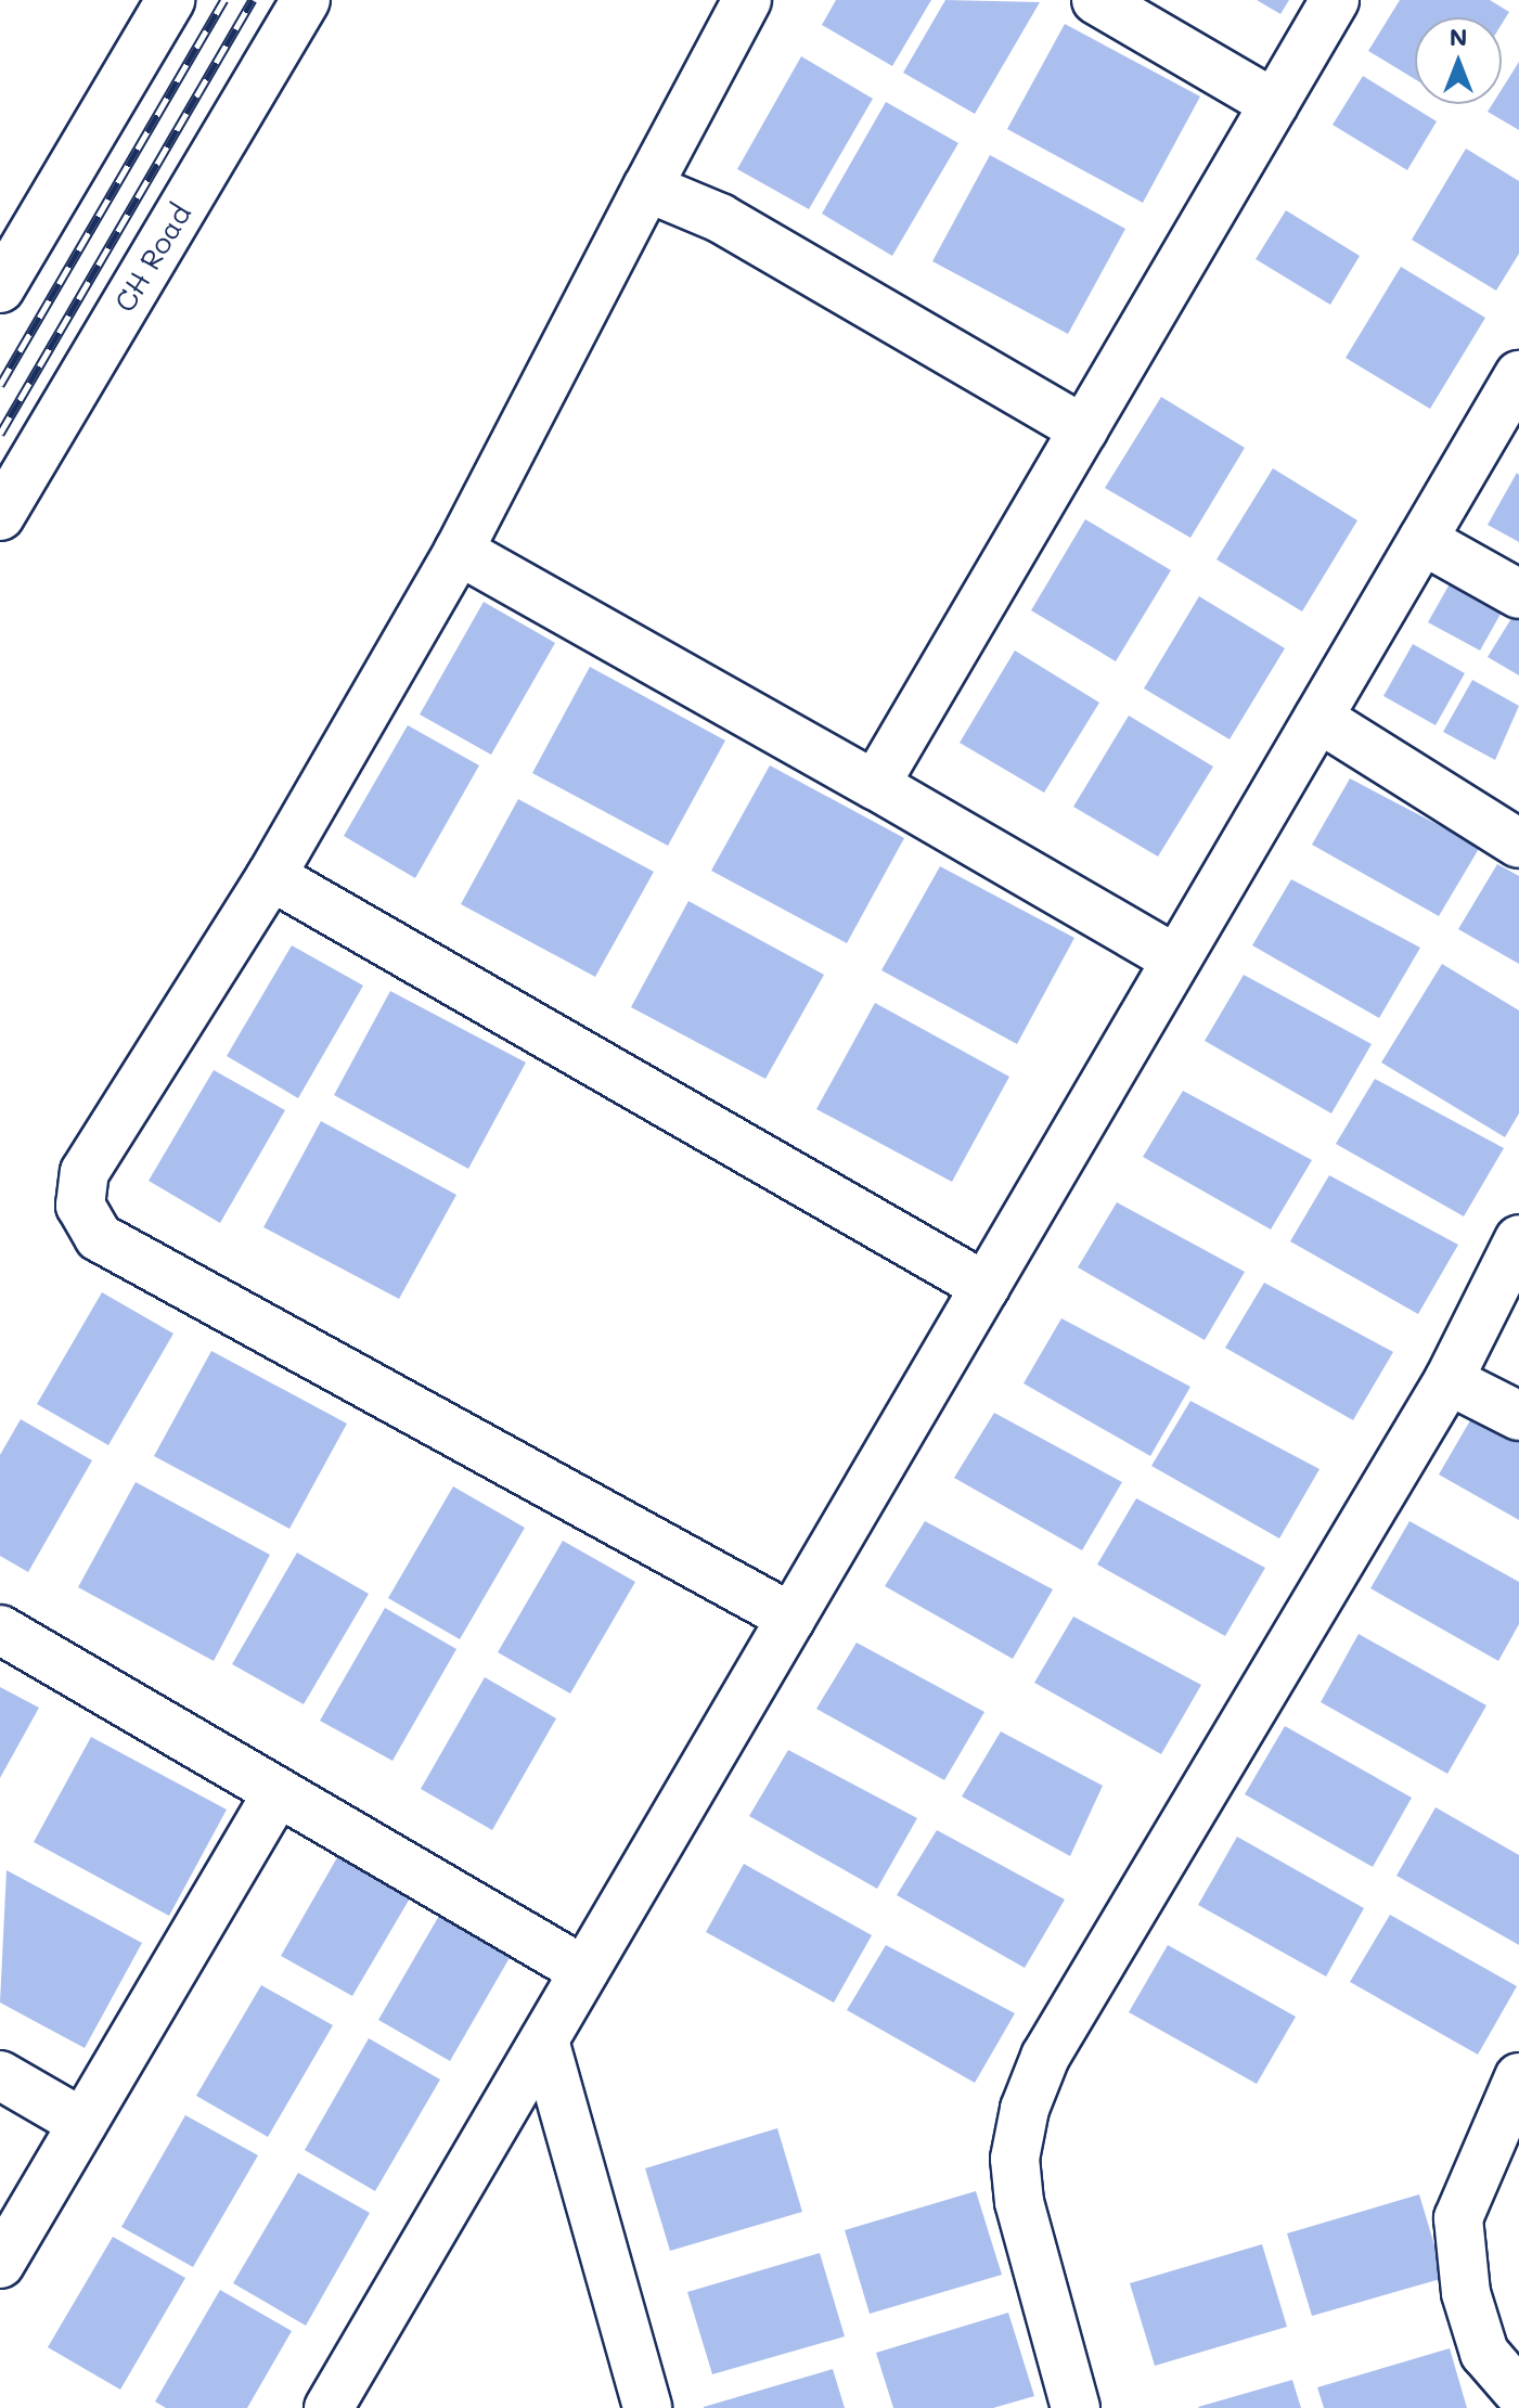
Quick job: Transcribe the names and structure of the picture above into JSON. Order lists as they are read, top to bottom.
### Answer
{
  "streets": {
    "street": ["CH Road"]
  },
  "north": "top"
}
